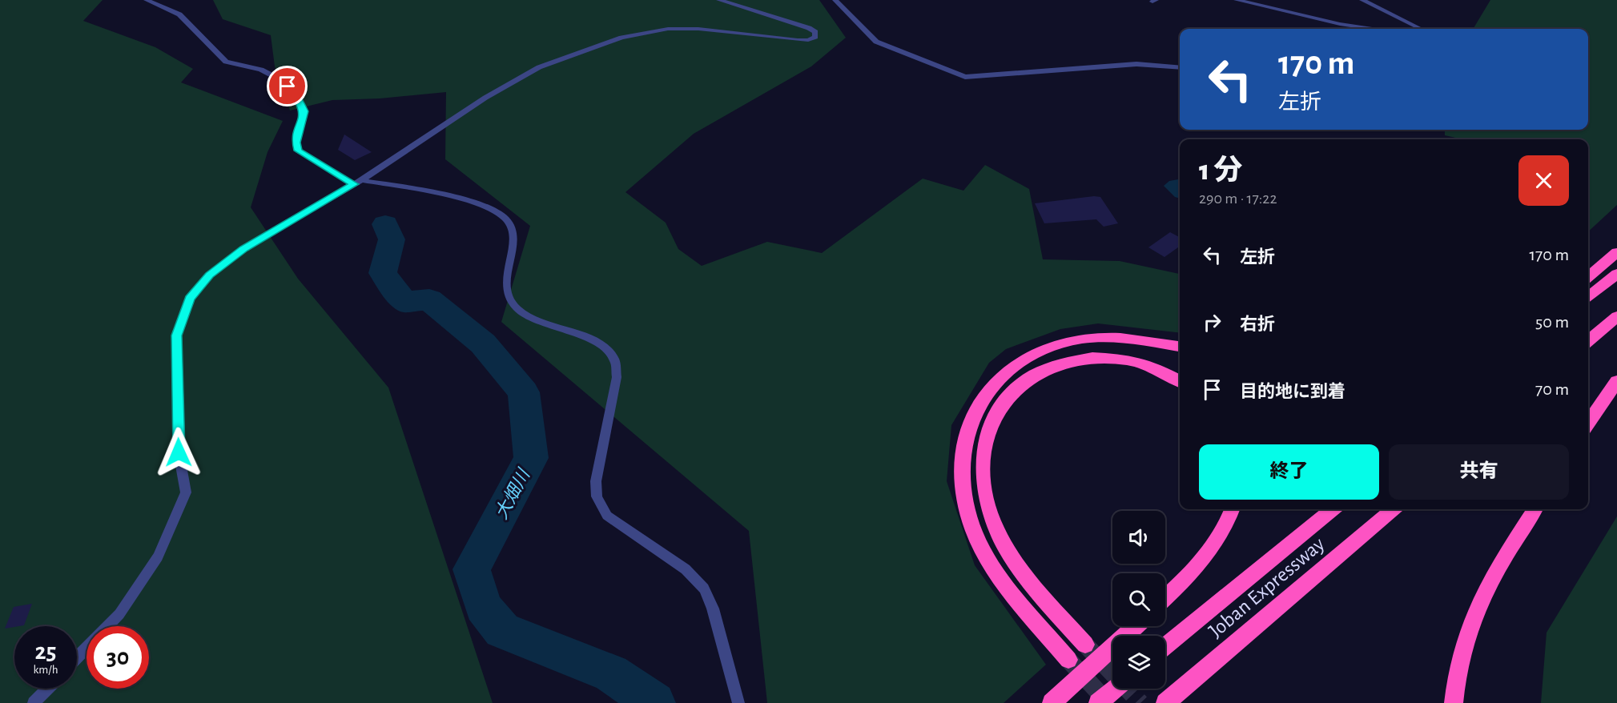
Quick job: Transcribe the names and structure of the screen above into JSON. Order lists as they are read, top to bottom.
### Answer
{
  "streets": {
    "highway": ["Joban Expressway"]
  },
  "water": ["大畑川"],
  "page": {
    "turn": ["170 m", "左折"],
    "heading": ["1 分", "290 m · 17:22"],
    "list": [
      {
        "name": "左折",
        "value": "170 m"
      },
      {
        "name": "右折",
        "value": "50 m"
      },
      {
        "name": "目的地に到着",
        "value": "70 m"
      }
    ],
    "buttons": ["終了", "共有"],
    "speed": "25 km/h",
    "limit": "30"
  }
}
